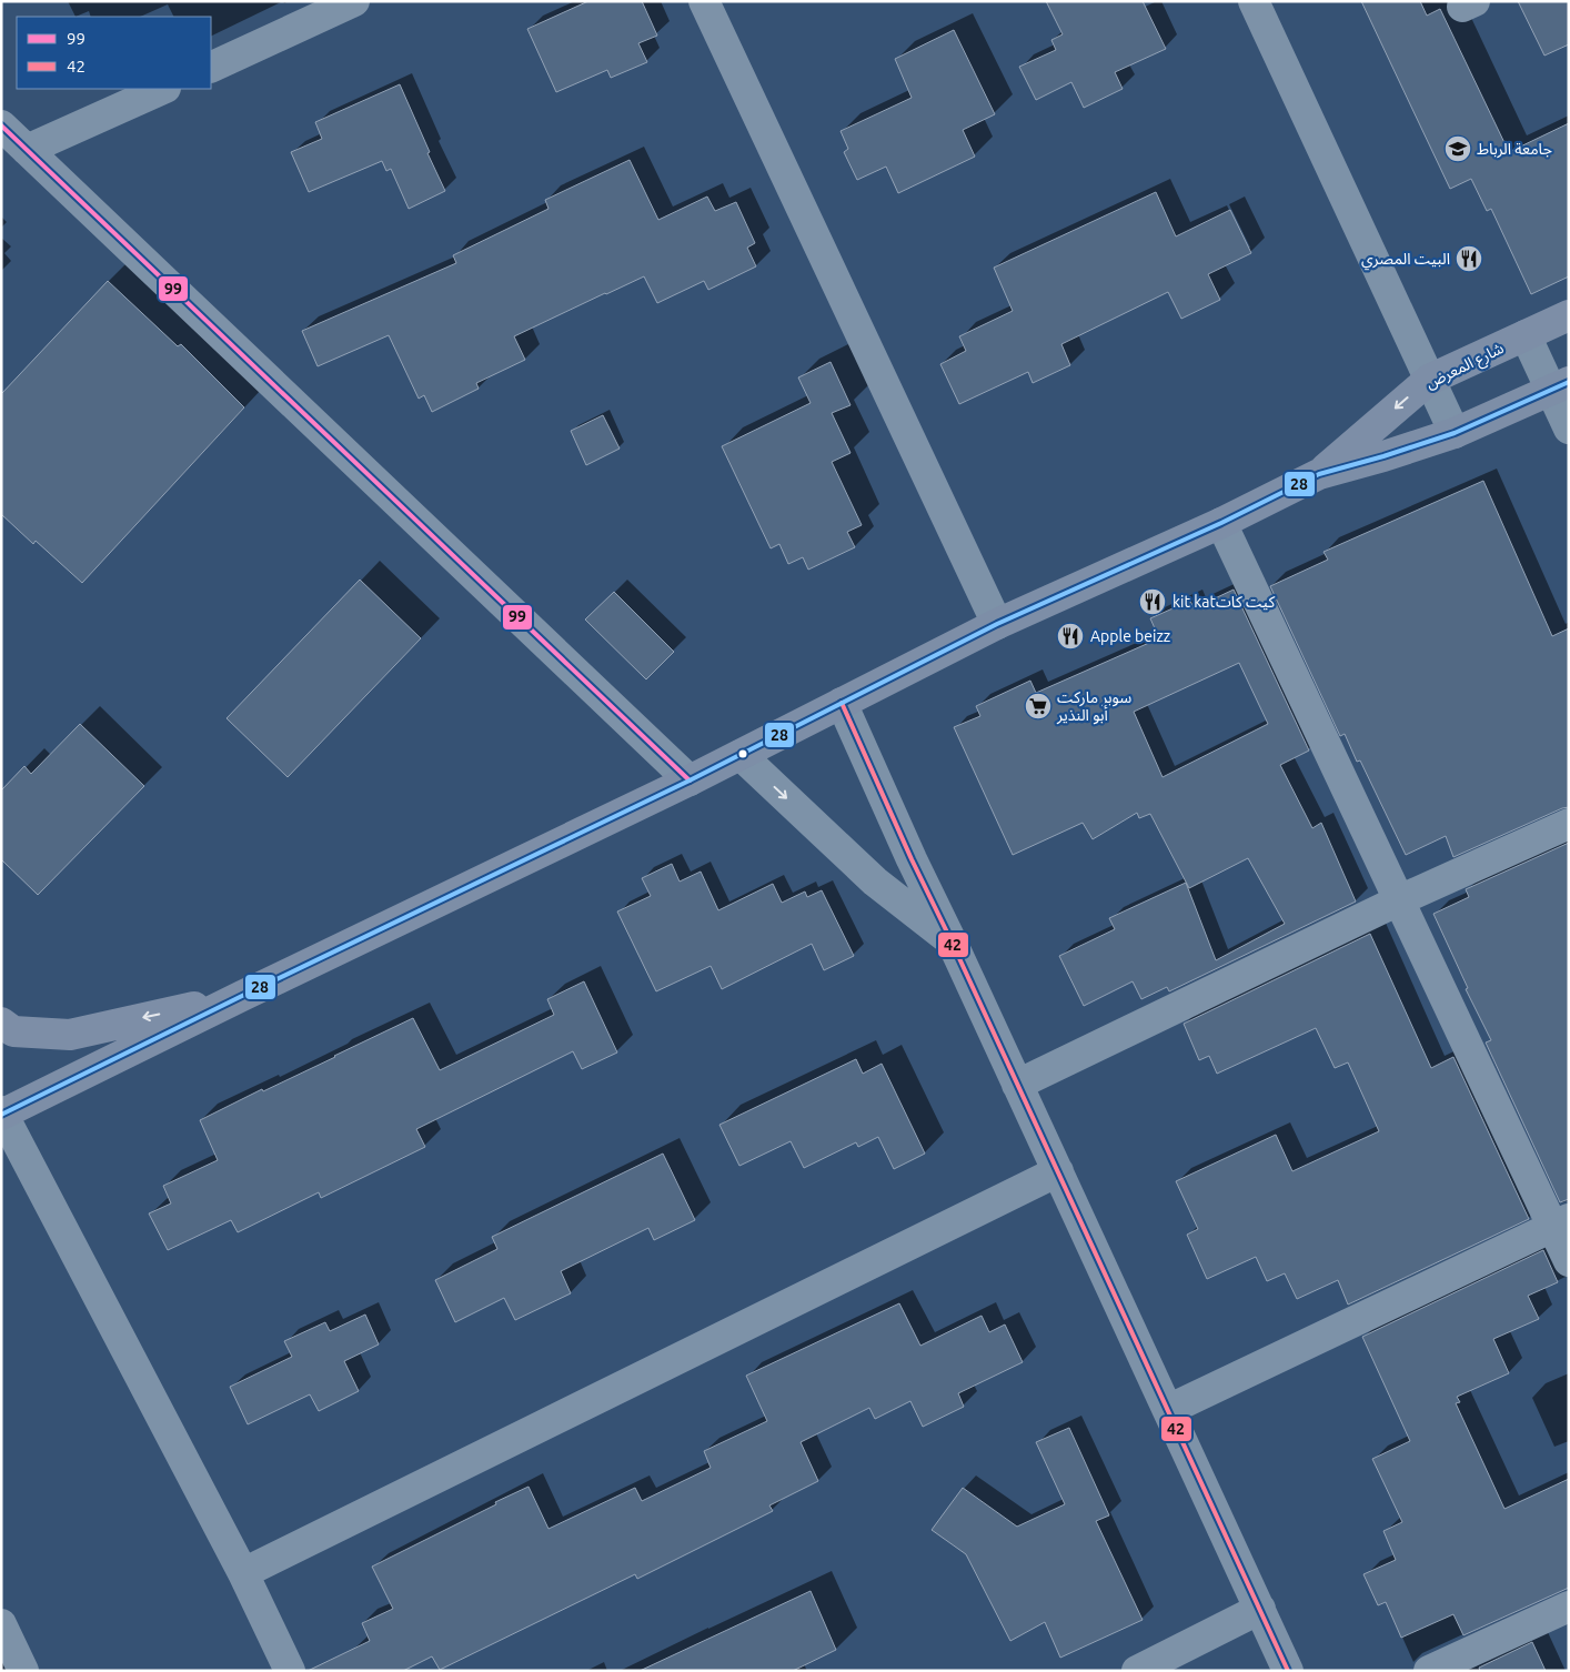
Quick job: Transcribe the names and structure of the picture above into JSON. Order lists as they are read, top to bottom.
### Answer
{
  "streets": {
    "main road": ["شارع المعرض"]
  },
  "places": {
    "school or university": ["جامعة الرباط"],
    "restaurant": ["البيت المصري", "kit katكيت كات", "Apple beizz"],
    "supermarket": ["سوبر ماركت أبو النذير"]
  },
  "lines": ["transit line 99", "transit line 28", "transit line 42"],
  "legend": ["99", "42"]
}
